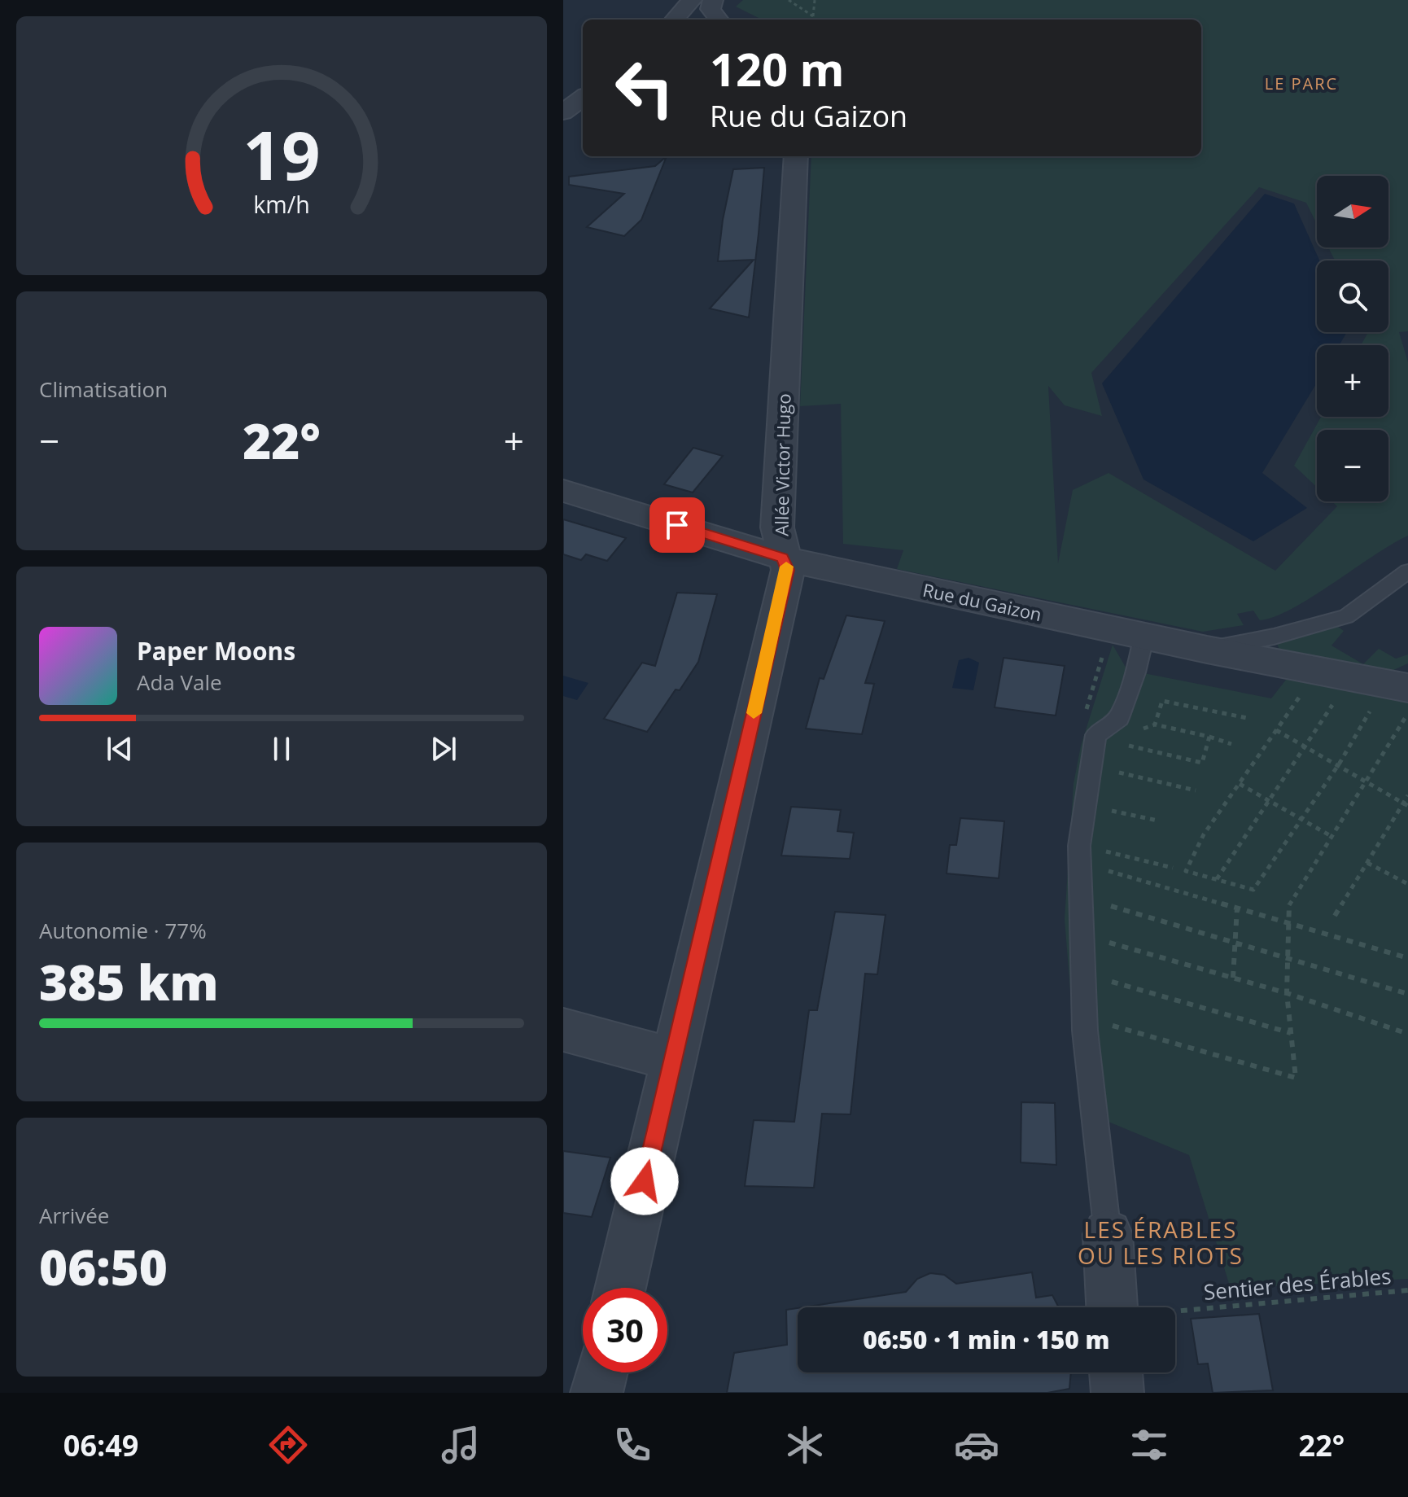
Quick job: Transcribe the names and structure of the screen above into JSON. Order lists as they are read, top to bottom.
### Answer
{
  "streets": {
    "street": ["Allée Victor Hugo", "Rue du Gaizon"],
    "path": ["Sentier des Érables"]
  },
  "crossings": [
    ["Allée Victor Hugo", "Rue du Gaizon"]
  ],
  "districts": ["LE PARC", "LES ÉRABLES OU LES RIOTS"],
  "north": "right",
  "page": {
    "turn": ["120 m", "Rue du Gaizon"],
    "map_buttons": ["+", "−"],
    "tile": [
      "Climatisation",
      ["Autonomie · 77%", "385 km"],
      ["Arrivée", "06:50"]
    ],
    "heat": ["−", "22°", "+"],
    "song": ["Paper Moons", "Ada Vale"],
    "limit": "30",
    "trip": "06:50 · 1 min · 150 m",
    "tabs": ["06:49", "22°"],
    "gauge": ["19", "km/h"]
  }
}
